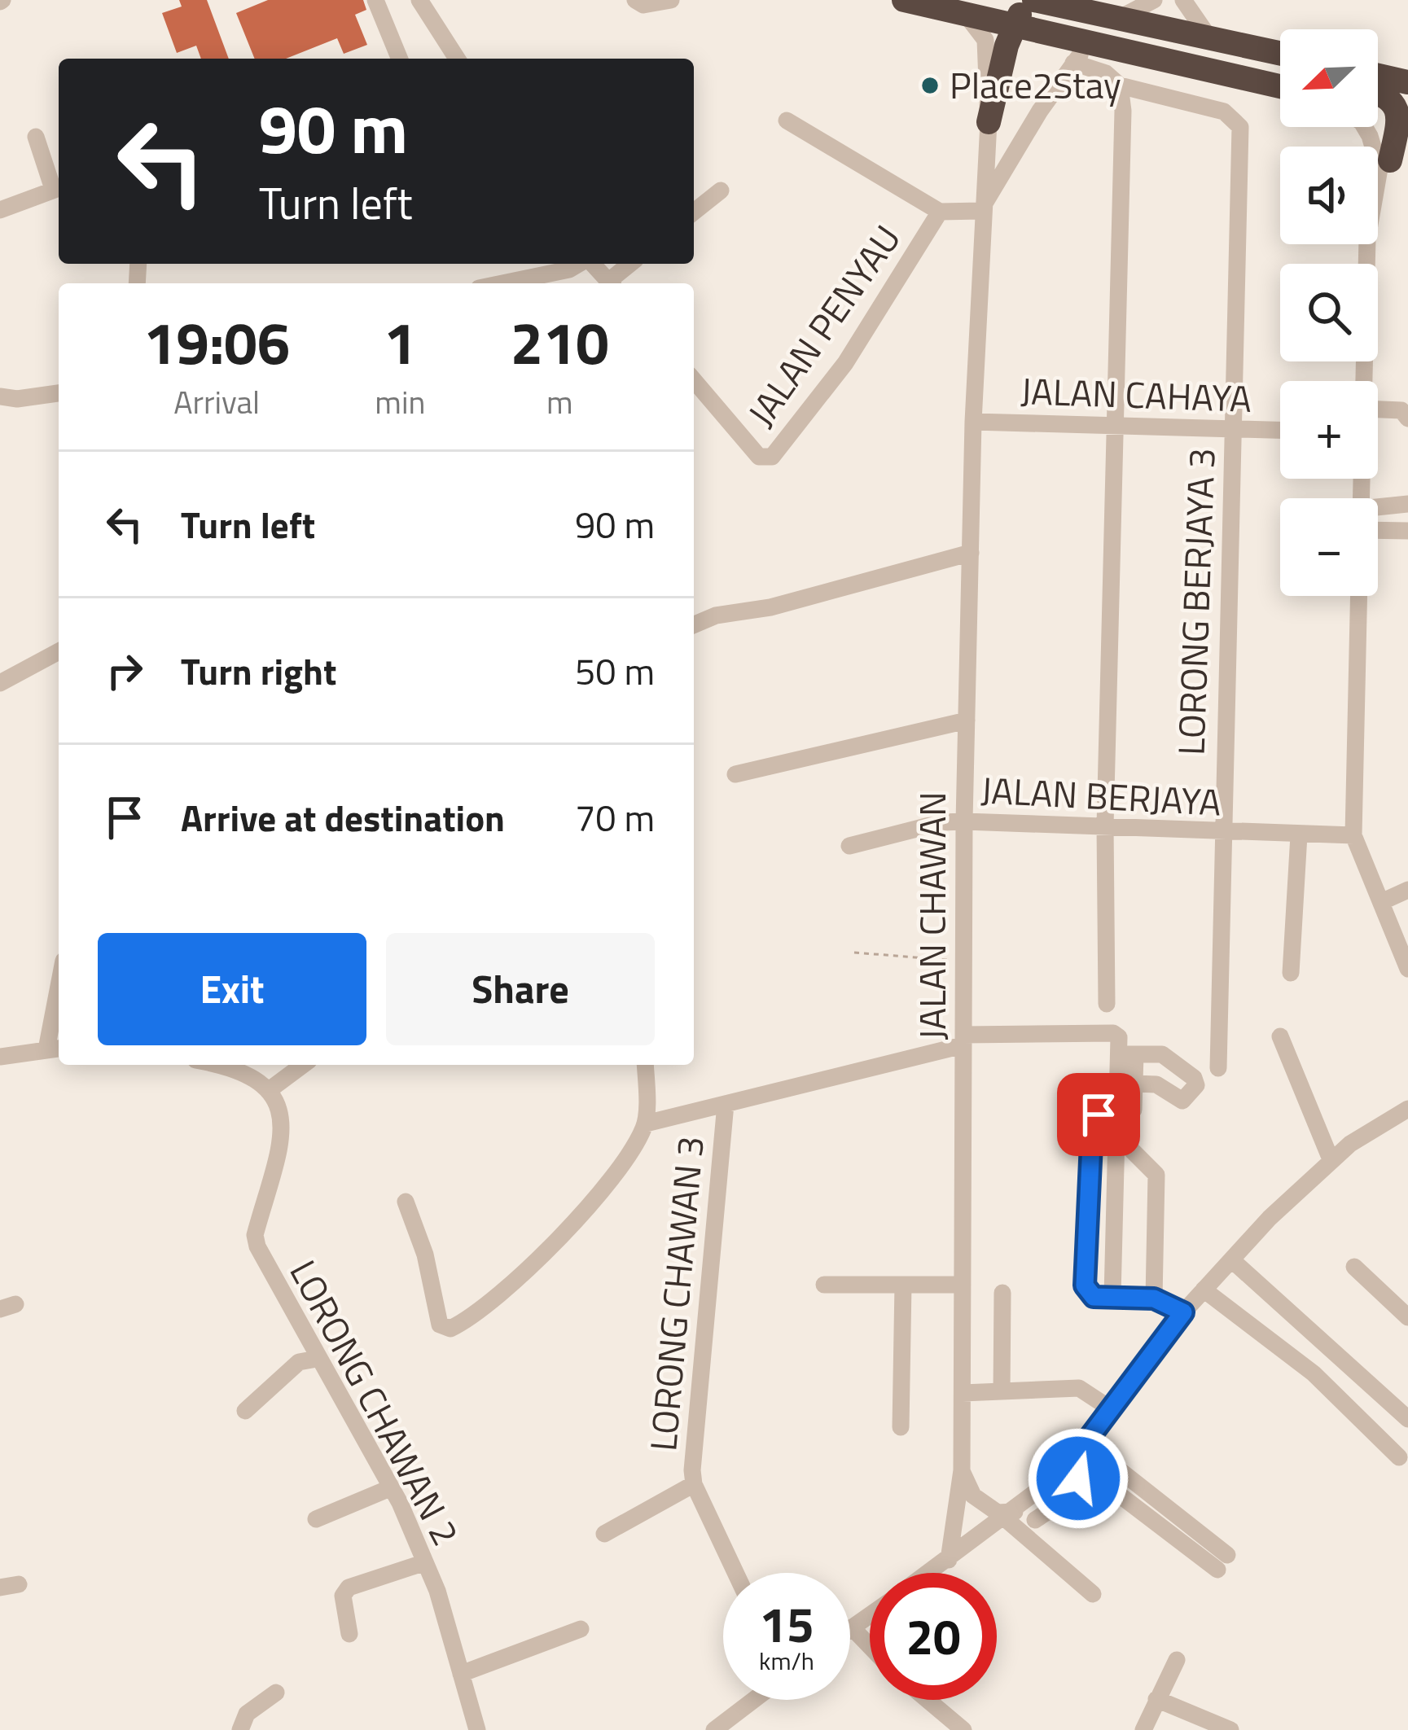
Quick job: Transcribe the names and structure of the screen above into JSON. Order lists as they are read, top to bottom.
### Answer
{
  "streets": {
    "street": [
      "JALAN PENYAU",
      "JALAN CAHAYA",
      "LORONG BERJAYA 3",
      "JALAN BERJAYA",
      "JALAN CHAWAN",
      "LORONG CHAWAN 3",
      "LORONG CHAWAN 2"
    ]
  },
  "crossings": [
    ["JALAN PENYAU", "JALAN CHAWAN"],
    ["JALAN CAHAYA", "LORONG BERJAYA 3"],
    ["JALAN CAHAYA", "JALAN CHAWAN"],
    ["LORONG BERJAYA 3", "JALAN BERJAYA"],
    ["JALAN BERJAYA", "JALAN CHAWAN"]
  ],
  "places": ["Place2Stay"],
  "north": "bottom left",
  "page": {
    "map_buttons": ["+", "−"],
    "turn": ["90 m", "Turn left"],
    "eta": [
      "19:06",
      "Arrival",
      "1",
      "min",
      "210",
      "m"
    ],
    "list": [
      {
        "name": "Turn left",
        "value": "90 m"
      },
      {
        "name": "Turn right",
        "value": "50 m"
      },
      {
        "name": "Arrive at destination",
        "value": "70 m"
      }
    ],
    "buttons": ["Exit", "Share"],
    "speed": "15 km/h",
    "limit": "20"
  }
}
